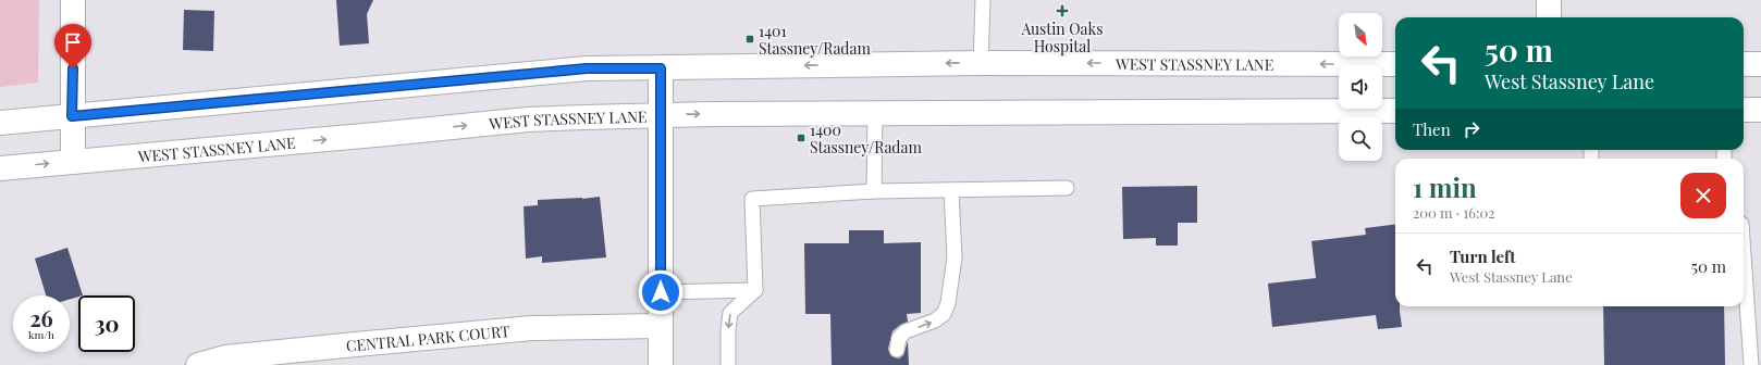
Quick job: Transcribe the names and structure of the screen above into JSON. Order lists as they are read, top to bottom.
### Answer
{
  "streets": {
    "main road": ["WEST STASSNEY LANE", "CENTRAL PARK COURT"]
  },
  "places": {
    "health": ["Austin Oaks Hospital"],
    "transit": ["1401 Stassney/Radam", "1400 Stassney/Radam"]
  },
  "north": "bottom right",
  "page": {
    "turn": ["50 m", "West Stassney Lane"],
    "then": "Then",
    "heading": ["1 min", "200 m · 16:02"],
    "list": [
      {
        "name": "Turn left",
        "note": "West Stassney Lane",
        "value": "50 m"
      }
    ],
    "speed": "26 km/h",
    "limit": "30"
  }
}
